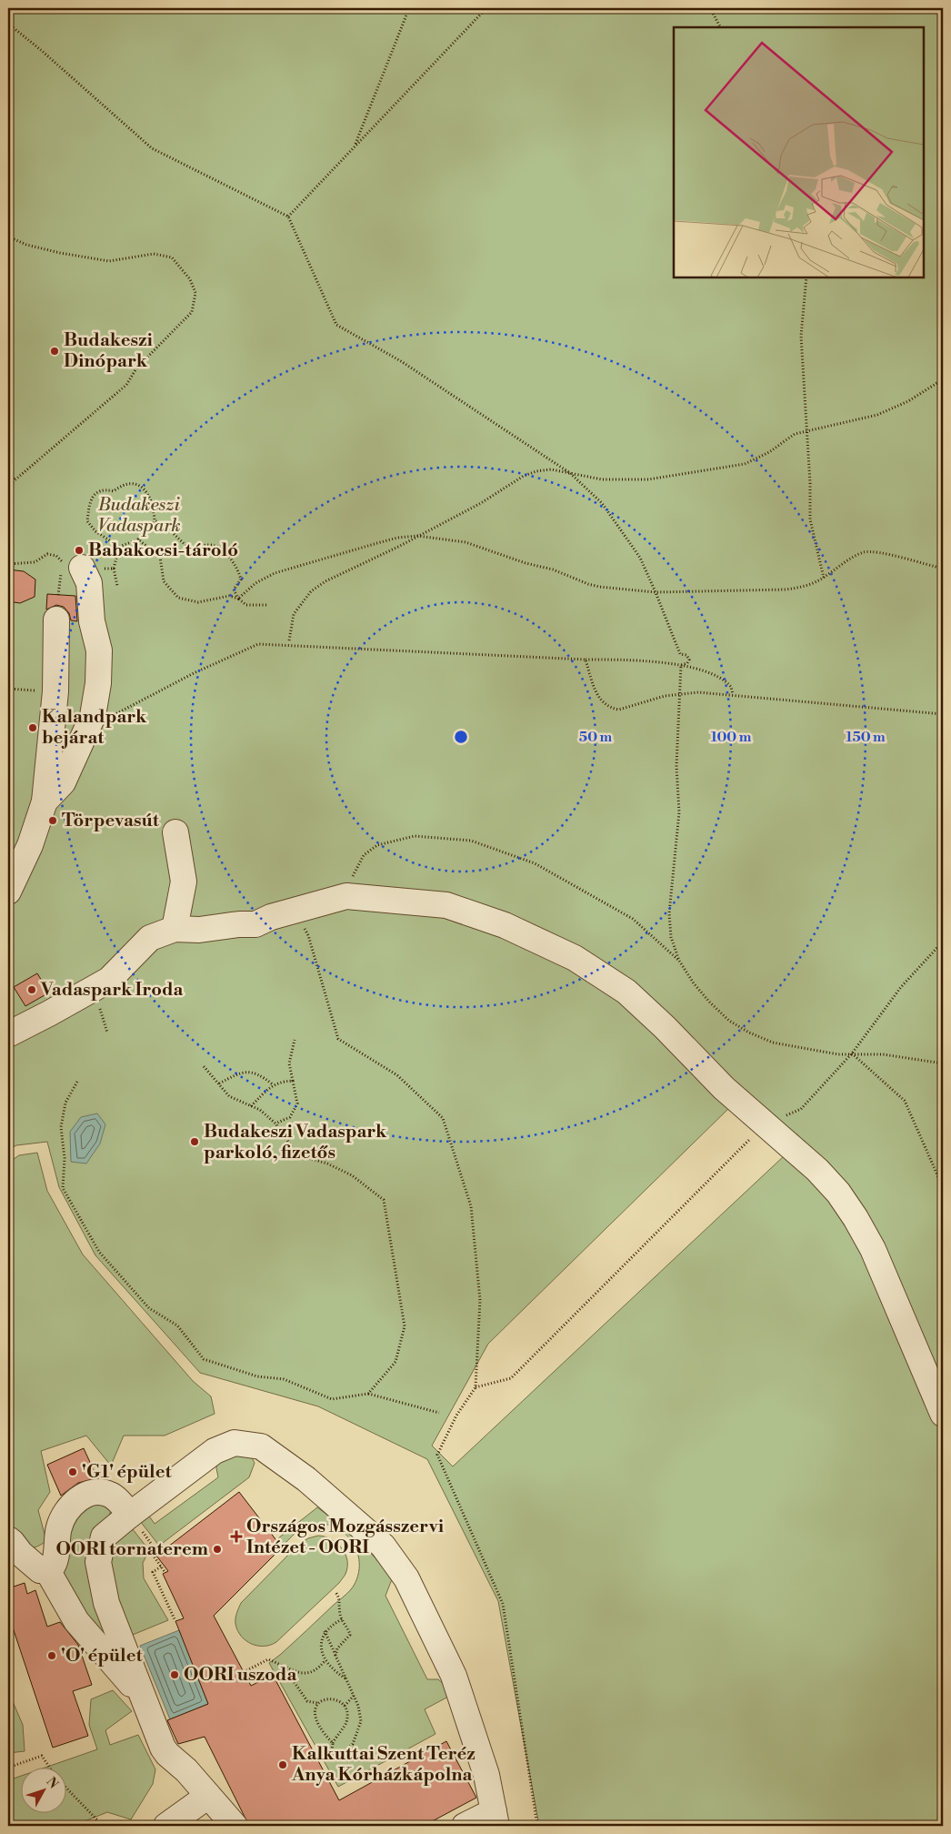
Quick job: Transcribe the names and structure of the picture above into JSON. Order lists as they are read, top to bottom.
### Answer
{
  "parks": ["Budakeszi Vadaspark"],
  "places": {
    "other": [
      "Budakeszi Dinópark",
      "Babakocsi-tároló",
      "Kalandpark bejárat",
      "Törpevasút",
      "Vadaspark Iroda",
      "Budakeszi Vadaspark parkoló, fizetős",
      "'G1' épület",
      "OORI tornaterem",
      "'O' épület",
      "OORI uszoda",
      "Kalkuttai Szent Teréz Anya Kórházkápolna"
    ],
    "health": ["Országos Mozgásszervi Intézet - OORI"]
  },
  "north": "top right",
  "rings": ["50 m", "100 m", "150 m"]
}
